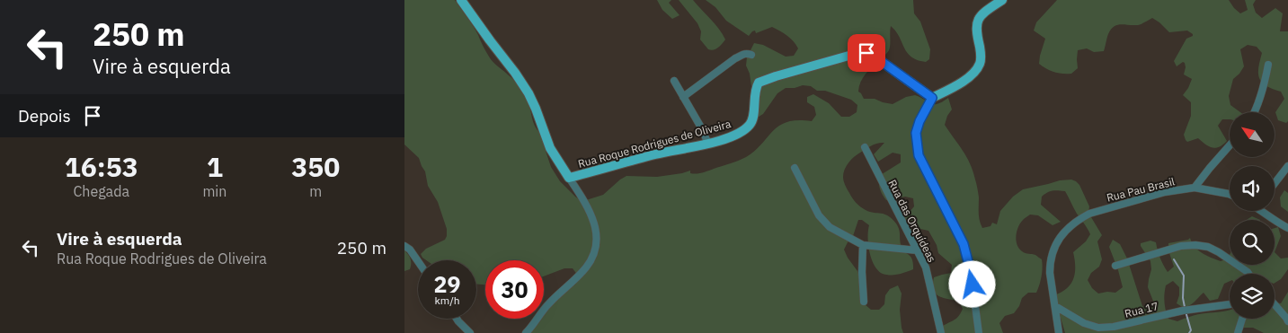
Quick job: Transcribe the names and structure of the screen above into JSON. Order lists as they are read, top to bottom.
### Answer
{
  "streets": {
    "main road": ["Rua Roque Rodrigues de Oliveira"],
    "street": ["Rua Pau Brasil", "Rua das Orquídeas", "Rua 17"]
  },
  "crossings": [
    ["Rua Pau Brasil", "Rua 17"]
  ],
  "north": "top left",
  "page": {
    "turn": ["250 m", "Vire à esquerda"],
    "then": "Depois",
    "eta": [
      "16:53",
      "Chegada",
      "1",
      "min",
      "350",
      "m"
    ],
    "list": [
      {
        "name": "Vire à esquerda",
        "note": "Rua Roque Rodrigues de Oliveira",
        "value": "250 m"
      }
    ],
    "speed": "29 km/h",
    "limit": "30"
  }
}
